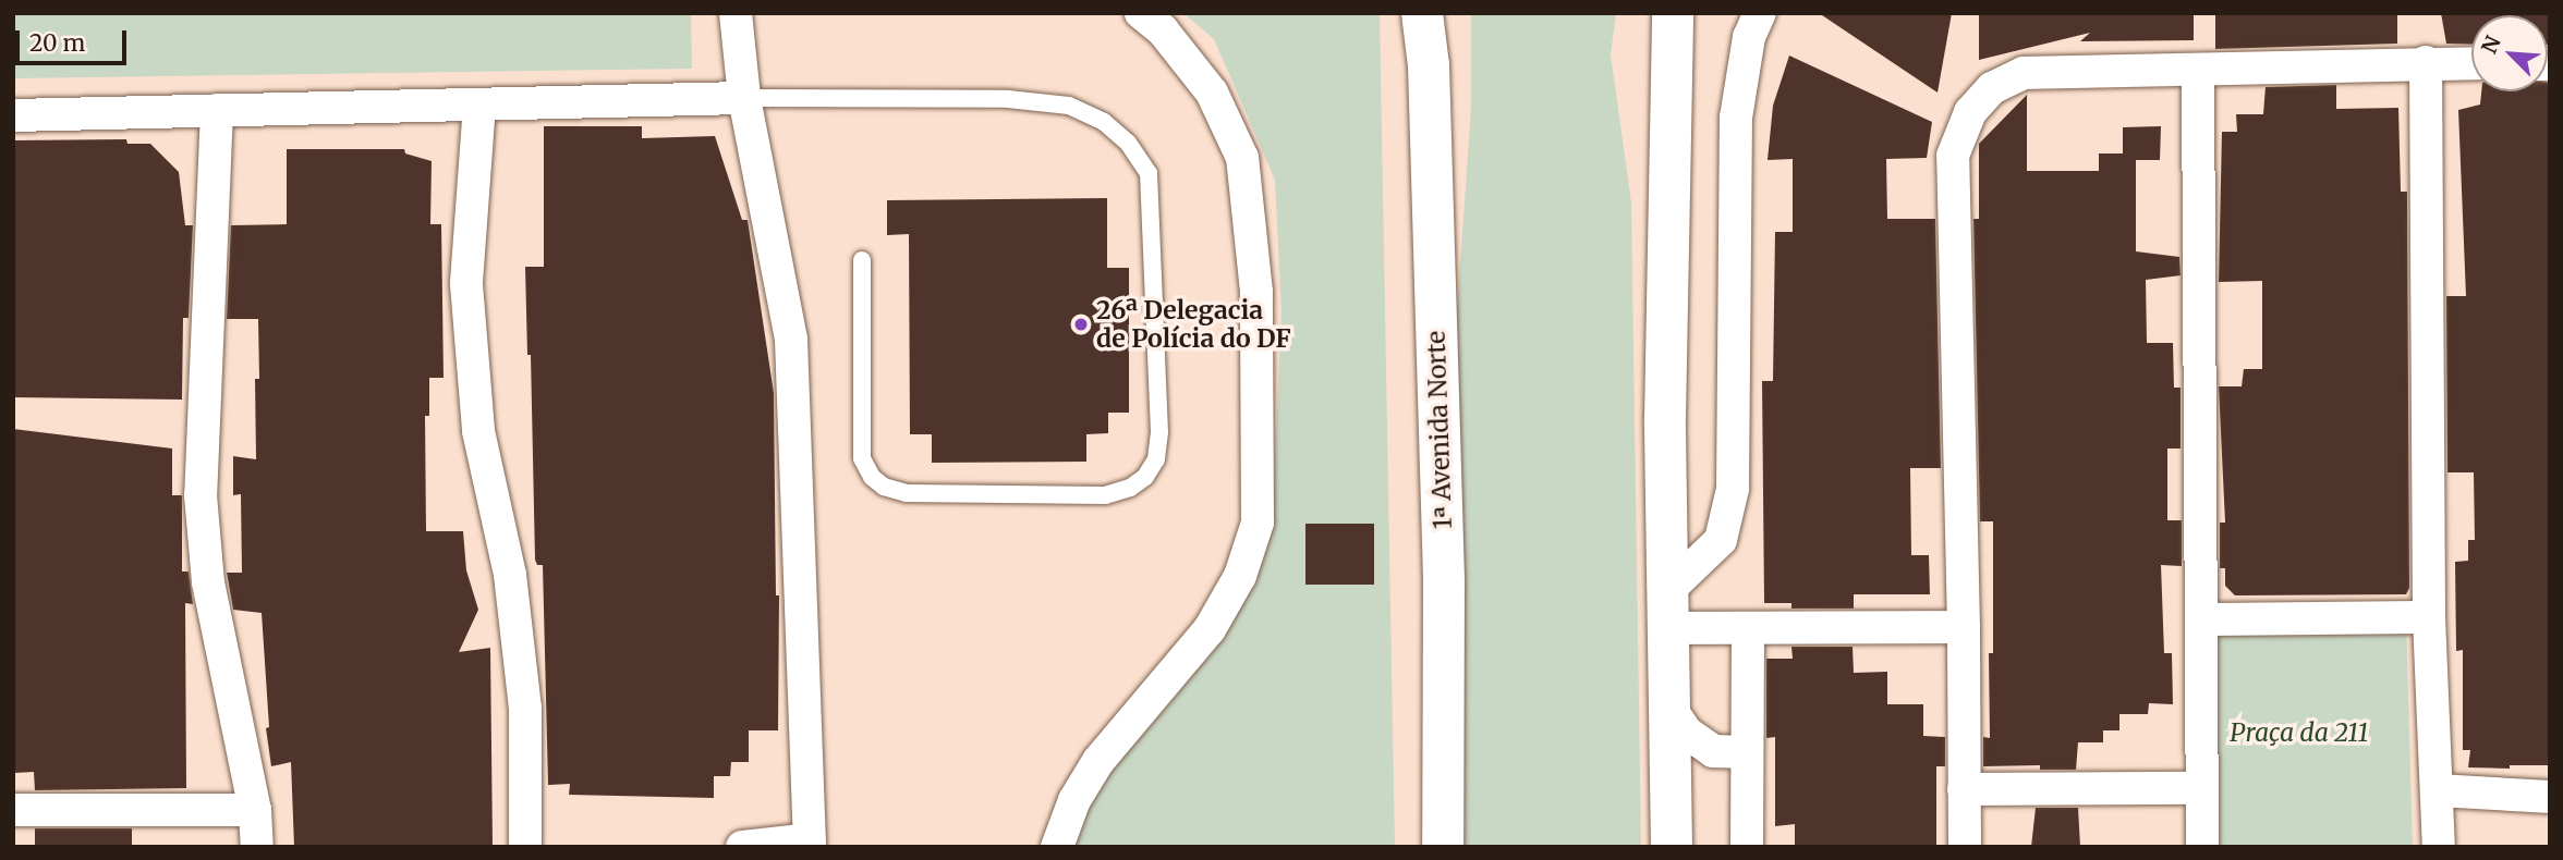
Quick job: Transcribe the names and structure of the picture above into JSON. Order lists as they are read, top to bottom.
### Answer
{
  "streets": {
    "main road": ["1ᵃ Avenida Norte"]
  },
  "parks": ["Praça da 211"],
  "places": ["26ª Delegacia de Polícia do DF"],
  "scale_bar": "20 m",
  "north": "top left"
}
